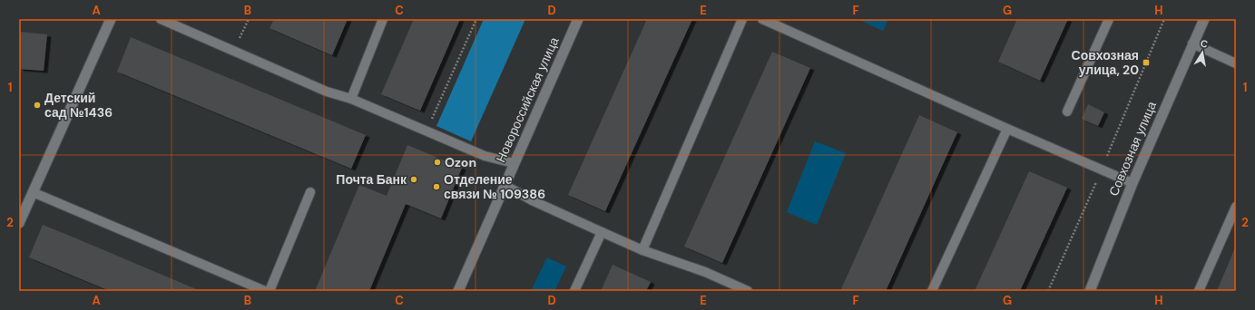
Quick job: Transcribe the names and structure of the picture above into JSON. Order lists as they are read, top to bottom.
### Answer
{
  "streets": {
    "street": ["Новороссийская улица", "Совхозная улица"]
  },
  "places": {
    "transit": ["Совхозная улица, 20"],
    "other": [
      "Детский сад №1436",
      "Ozon",
      "Почта Банк",
      "Отделение связи № 109386"
    ]
  },
  "north": "top",
  "grid": {
    "columns": [
      "A",
      "B",
      "C",
      "D",
      "E",
      "F",
      "G",
      "H"
    ],
    "rows": ["1", "2"]
  }
}
